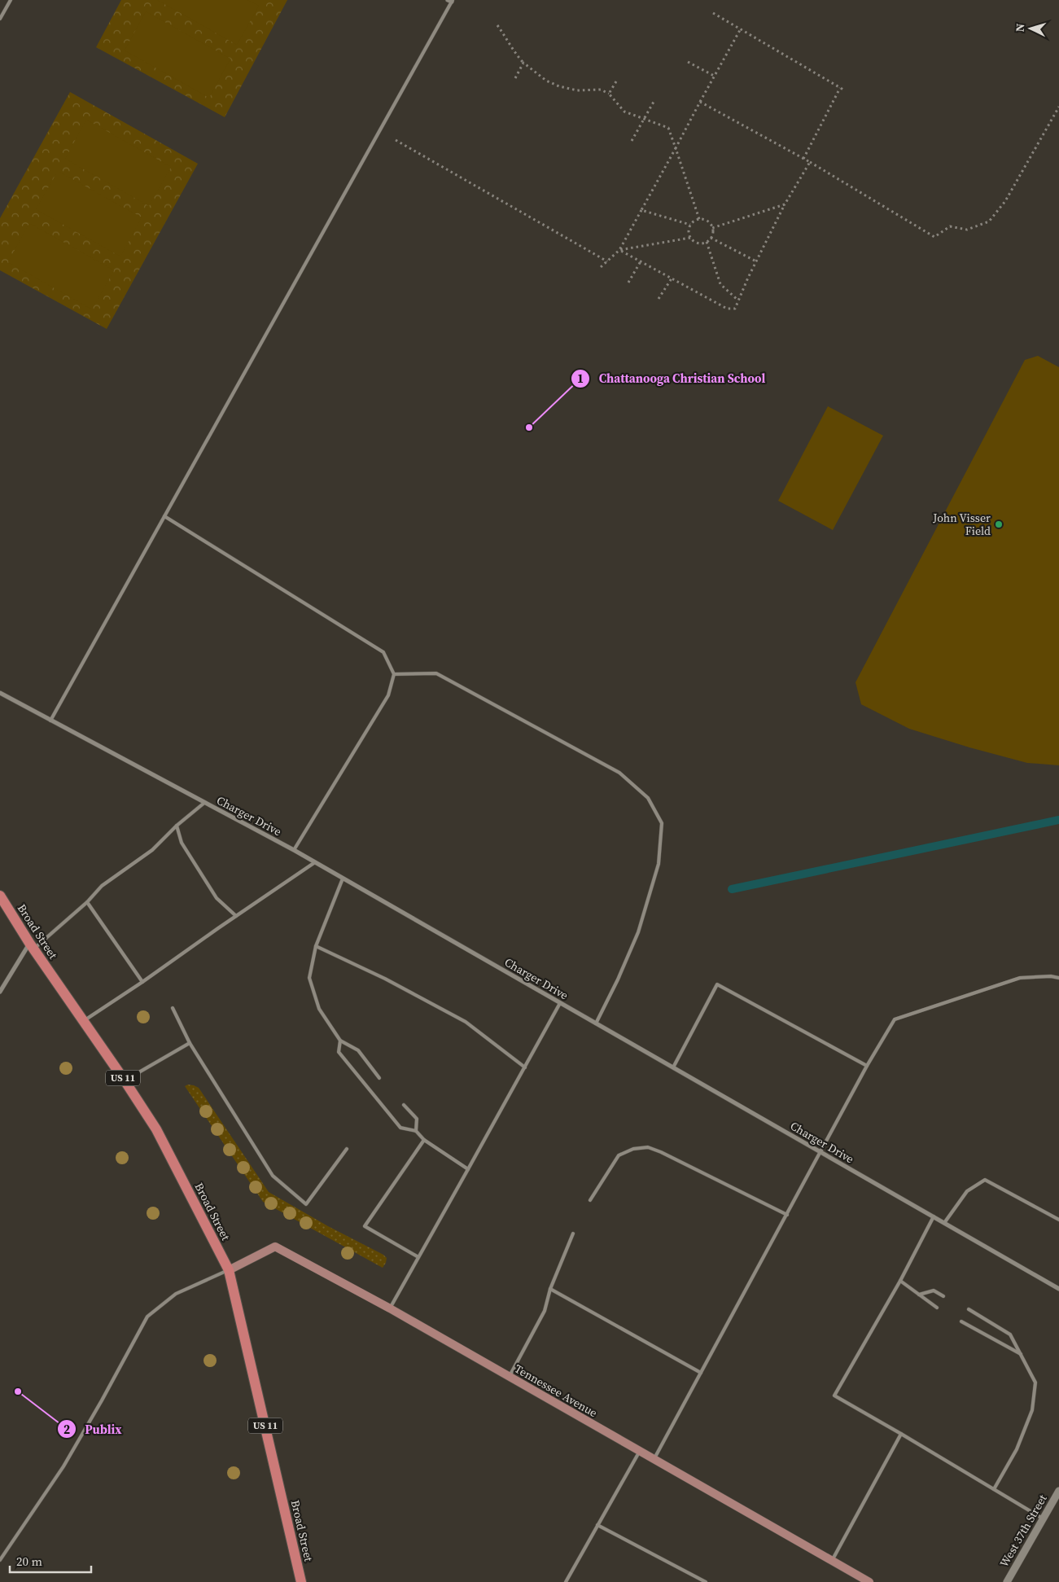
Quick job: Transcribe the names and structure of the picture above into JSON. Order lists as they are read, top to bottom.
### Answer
{
  "streets": {
    "main road": ["Broad Street", "US 11", "Tennessee Avenue"],
    "street": ["Charger Drive", "West 37th Street"]
  },
  "crossings": [
    ["Broad Street", "Tennessee Avenue"]
  ],
  "places": ["Chattanooga Christian School", "John Visser Field", "Publix"],
  "scale_bar": "20 m",
  "north": "left"
}
